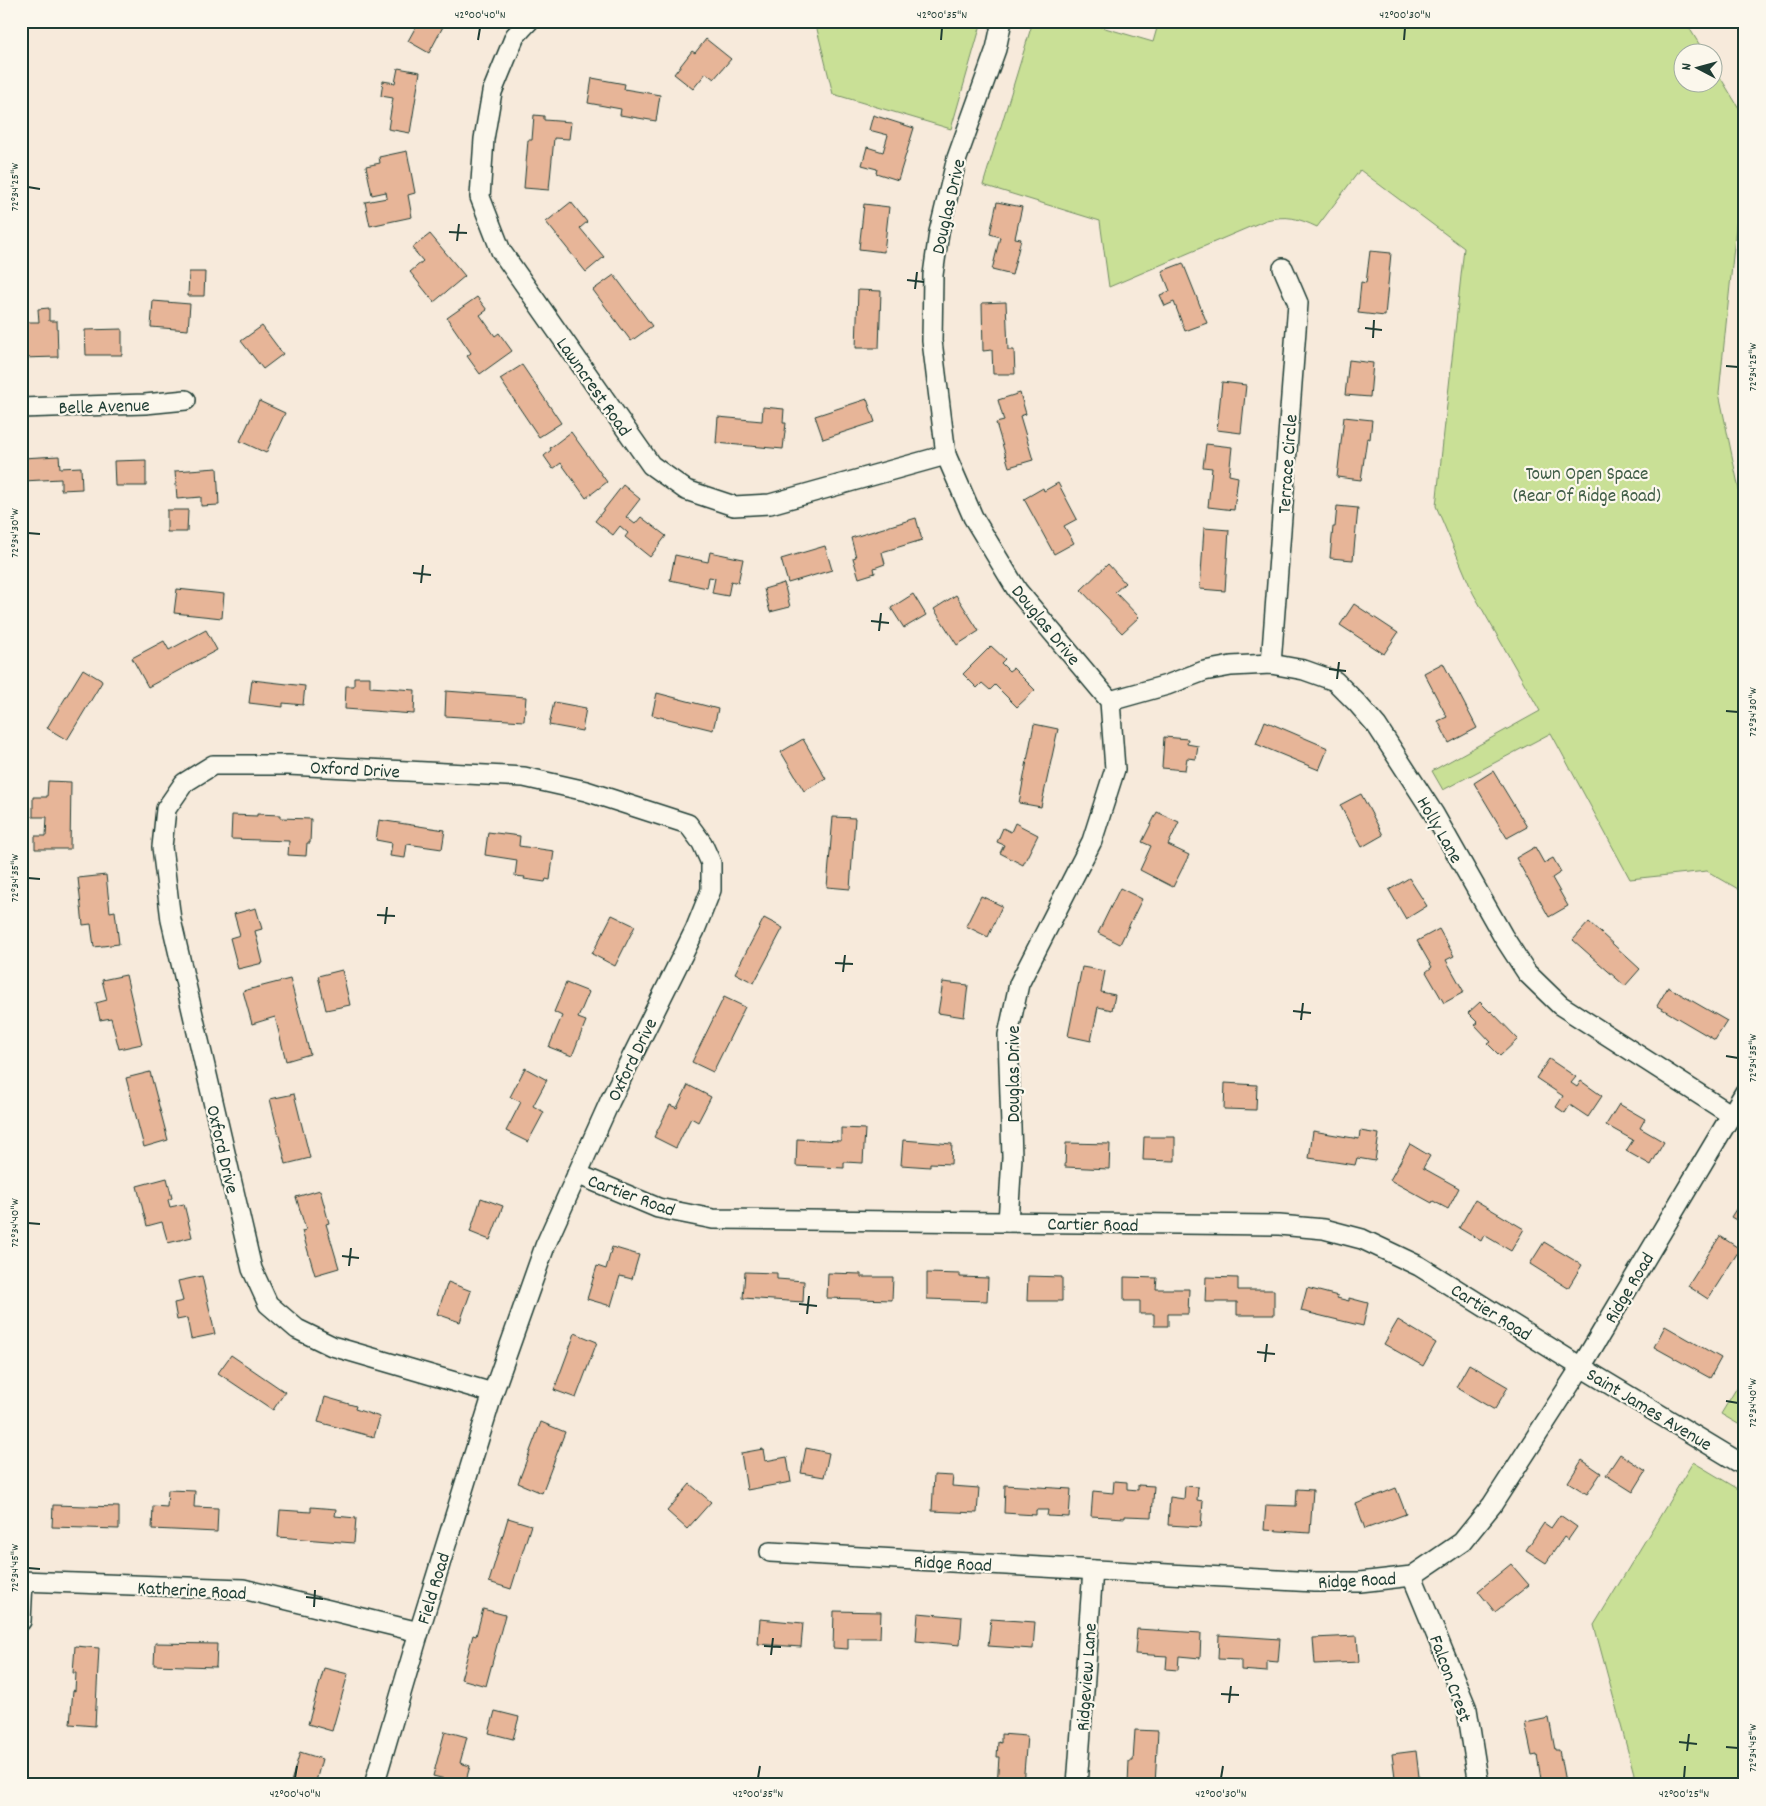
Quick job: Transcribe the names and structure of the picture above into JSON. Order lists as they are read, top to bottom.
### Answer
{
  "streets": {
    "street": [
      "Douglas Drive",
      "Lawncrest Road",
      "Belle Avenue",
      "Terrace Circle",
      "Oxford Drive",
      "Holly Lane",
      "Cartier Road",
      "Ridge Road",
      "Saint James Avenue",
      "Field Road",
      "Katherine Road",
      "Ridgeview Lane",
      "Falcon Crest"
    ]
  },
  "crossings": [
    ["Douglas Drive", "Lawncrest Road"],
    ["Douglas Drive", "Holly Lane"],
    ["Douglas Drive", "Cartier Road"],
    ["Terrace Circle", "Holly Lane"],
    ["Oxford Drive", "Cartier Road"],
    ["Oxford Drive", "Field Road"],
    ["Holly Lane", "Ridge Road"],
    ["Cartier Road", "Ridge Road"],
    ["Cartier Road", "Saint James Avenue"],
    ["Ridge Road", "Saint James Avenue"],
    ["Ridge Road", "Ridgeview Lane"],
    ["Ridge Road", "Falcon Crest"],
    ["Field Road", "Katherine Road"]
  ],
  "parks": ["Town Open Space (Rear Of Ridge Road)"],
  "north": "left",
  "coordinates": [
    "42°00'40\"N",
    "42°00'35\"N",
    "42°00'30\"N",
    "72°34'25\"W",
    "72°34'30\"W",
    "72°34'35\"W",
    "72°34'40\"W",
    "72°34'45\"W",
    "42°00'25\"N"
  ]
}
